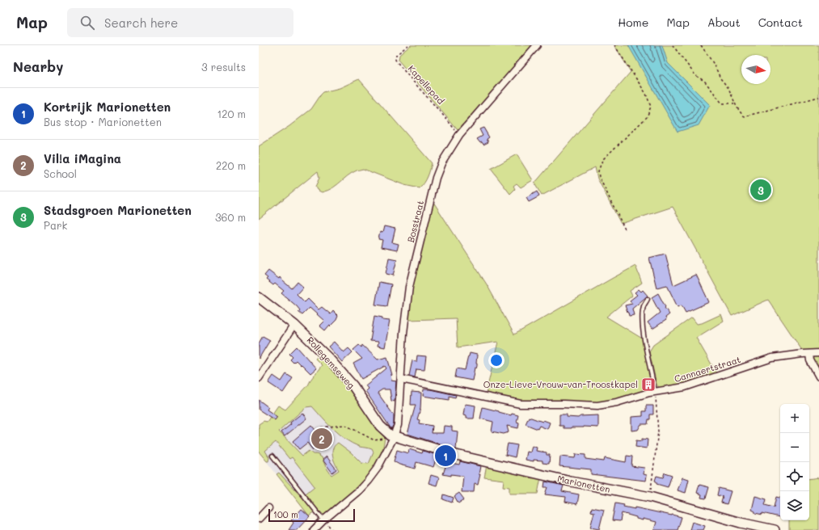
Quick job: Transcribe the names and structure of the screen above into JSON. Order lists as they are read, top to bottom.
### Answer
{
  "streets": {
    "street": [
      "Bosstraat",
      "Rollegemseweg",
      "Cannaertstraat",
      "Marionetten"
    ],
    "path": ["Kapellepad"]
  },
  "crossings": [
    ["Kapellepad", "Bosstraat"],
    ["Bosstraat", "Rollegemseweg"],
    ["Bosstraat", "Cannaertstraat"],
    ["Bosstraat", "Marionetten"],
    ["Rollegemseweg", "Marionetten"]
  ],
  "places": {
    "building": ["Onze-Lieve-Vrouw-van-Troostkapel"]
  },
  "scale_bar": "100 m",
  "north": "right",
  "page": {
    "header": "Map",
    "search": "Search here",
    "nav": [
      "Home",
      "Map",
      "About",
      "Contact"
    ],
    "heading": ["Nearby", "3 results"],
    "list": [
      {
        "mark": "1",
        "name": "Kortrijk Marionetten",
        "note": "Bus stop · Marionetten",
        "value": "120 m"
      },
      {
        "mark": "2",
        "name": "Vil!a iMagina",
        "note": "School",
        "value": "220 m"
      },
      {
        "mark": "3",
        "name": "Stadsgroen Marionetten",
        "note": "Park",
        "value": "360 m"
      }
    ],
    "pins": ["3", "2", "1"],
    "map_buttons": ["+", "−"],
    "scale": "100 m"
  }
}
